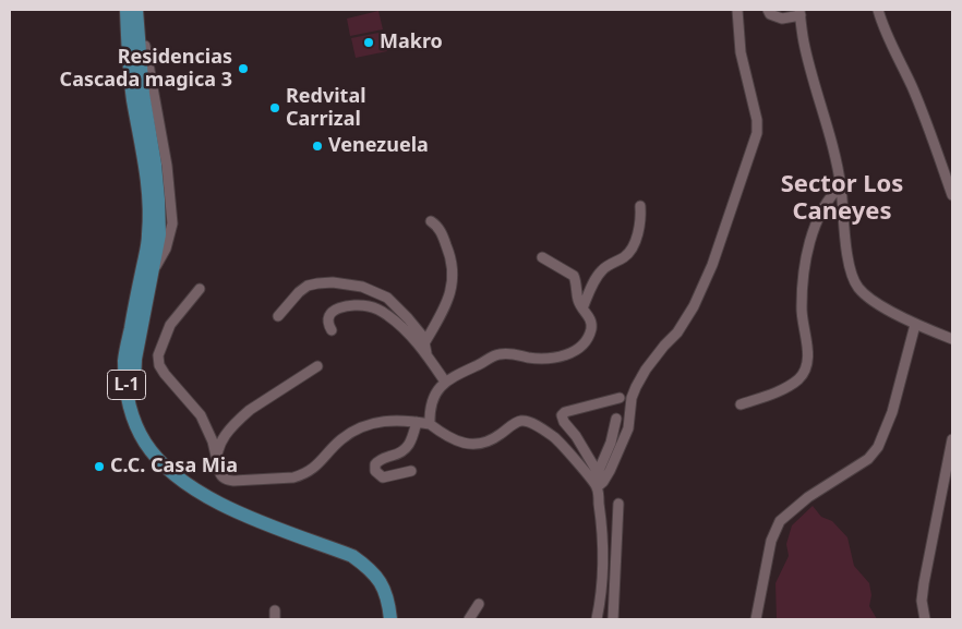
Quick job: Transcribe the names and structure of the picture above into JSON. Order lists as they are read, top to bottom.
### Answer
{
  "streets": {
    "main road": ["L-1"]
  },
  "districts": ["Sector Los Caneyes"],
  "places": [
    "Makro",
    "Residencias Cascada magica 3",
    "Redvital Carrizal",
    "Venezuela",
    "C.C. Casa Mia"
  ]
}
